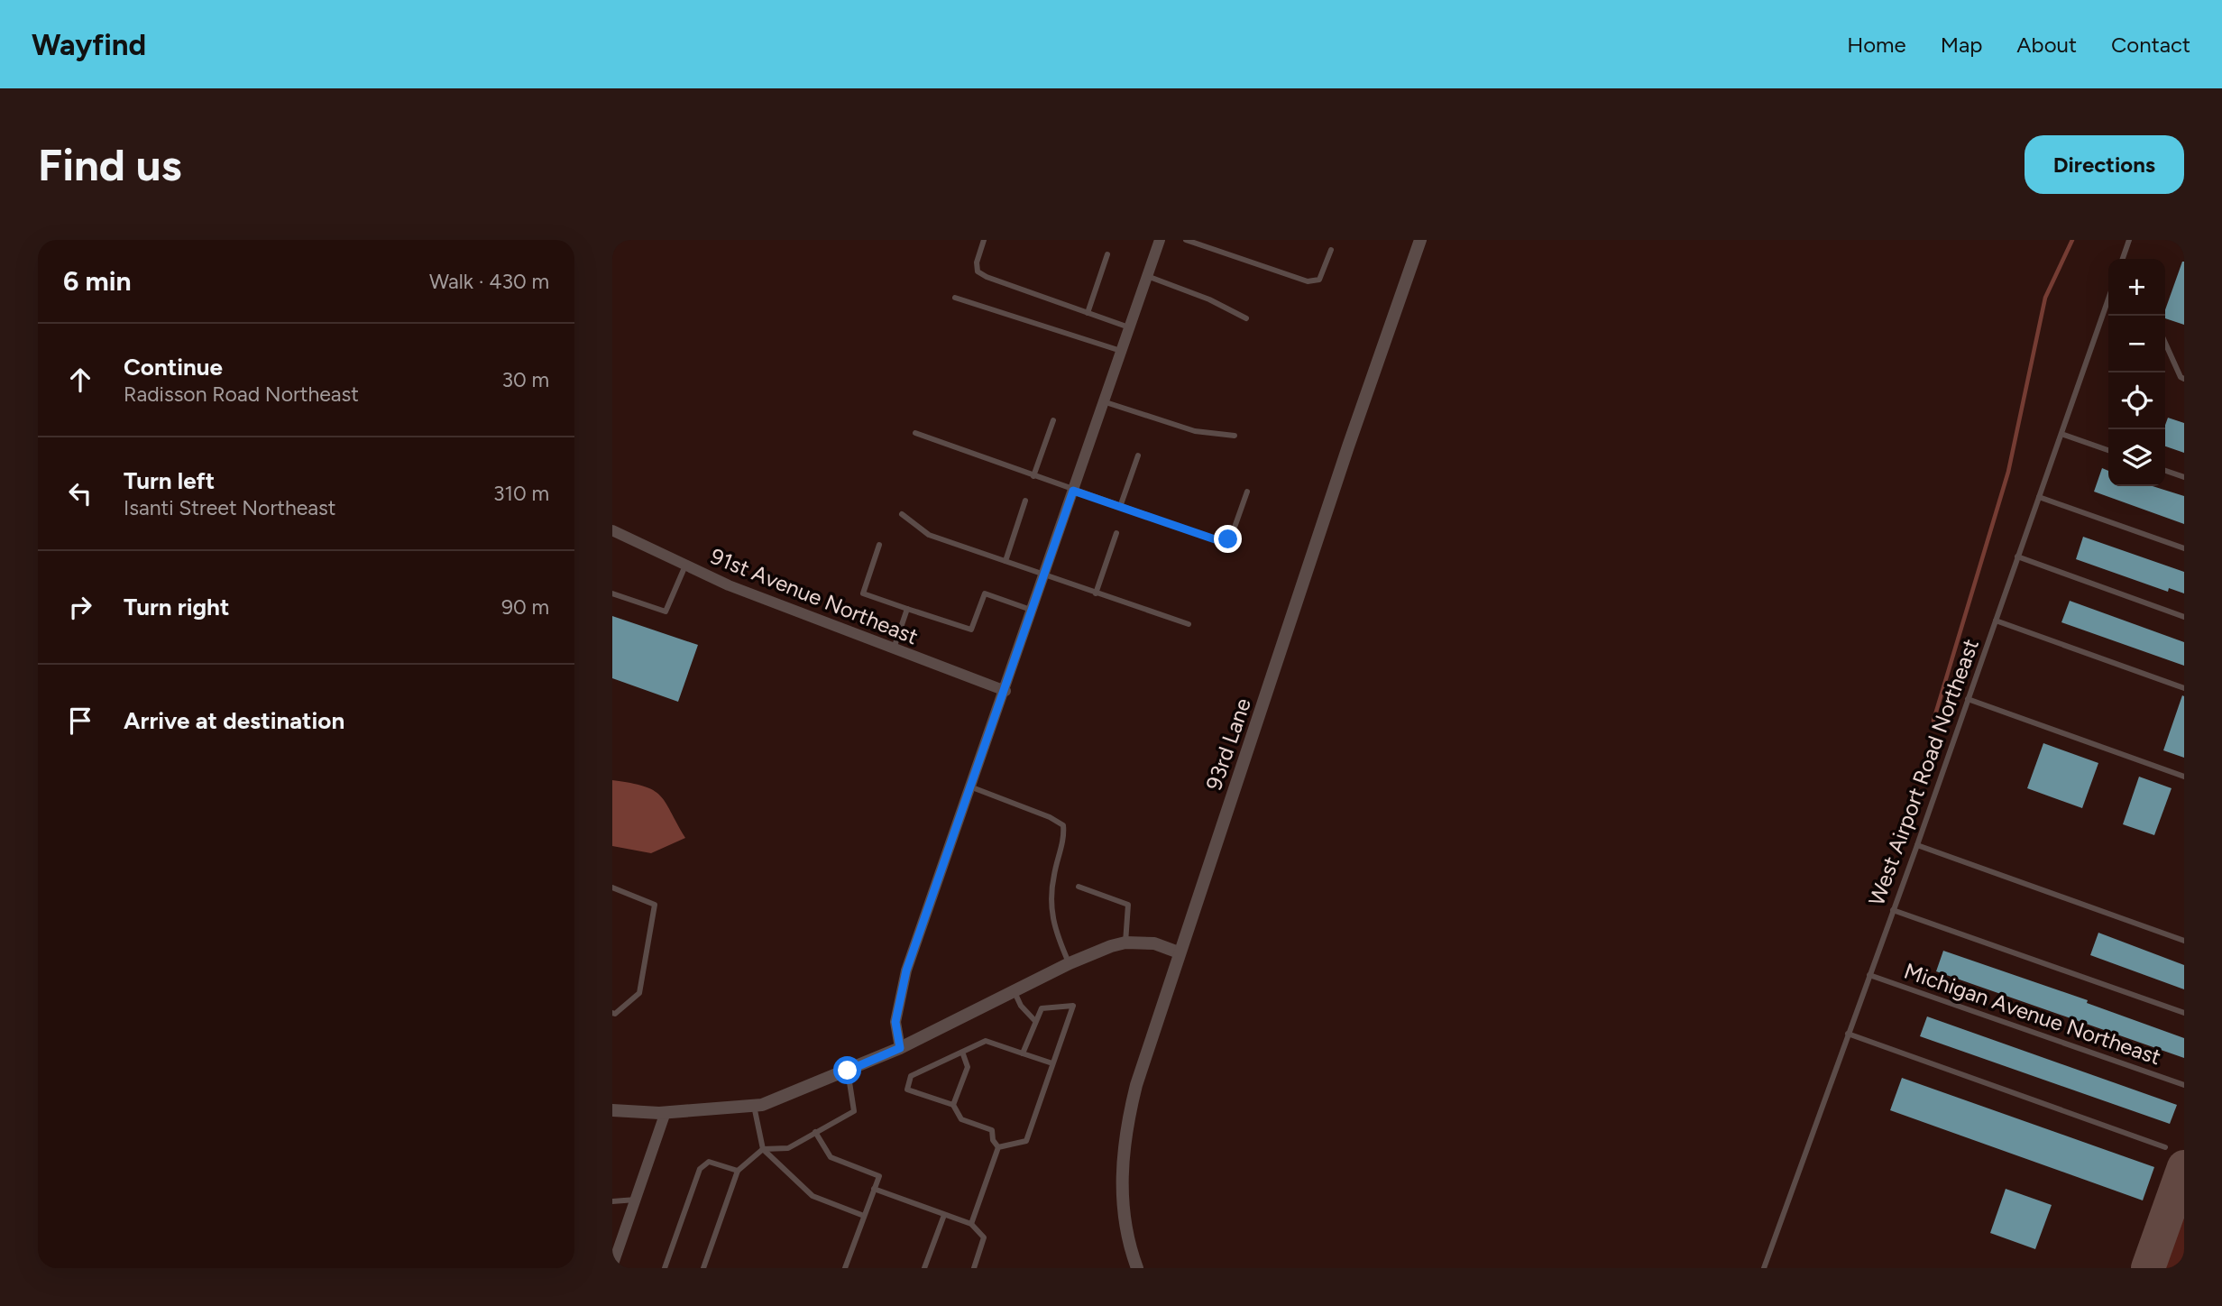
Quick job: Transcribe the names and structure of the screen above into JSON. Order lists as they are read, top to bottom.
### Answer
{
  "streets": {
    "street": ["91st Avenue Northeast", "93rd Lane"],
    "lane": ["West Airport Road Northeast", "Michigan Avenue Northeast"]
  },
  "crossings": [
    ["West Airport Road Northeast", "Michigan Avenue Northeast"]
  ],
  "page": {
    "header": "Wayfind",
    "nav": [
      "Home",
      "Map",
      "About",
      "Contact"
    ],
    "buttons": "Directions",
    "title": "Find us",
    "heading": ["6 min", "Walk · 430 m"],
    "map_buttons": ["+", "−"],
    "list": [
      ["Continue", "Radisson Road Northeast", "30 m"],
      ["Turn left", "Isanti Street Northeast", "310 m"],
      ["Turn right", "90 m"],
      "Arrive at destination"
    ]
  }
}
